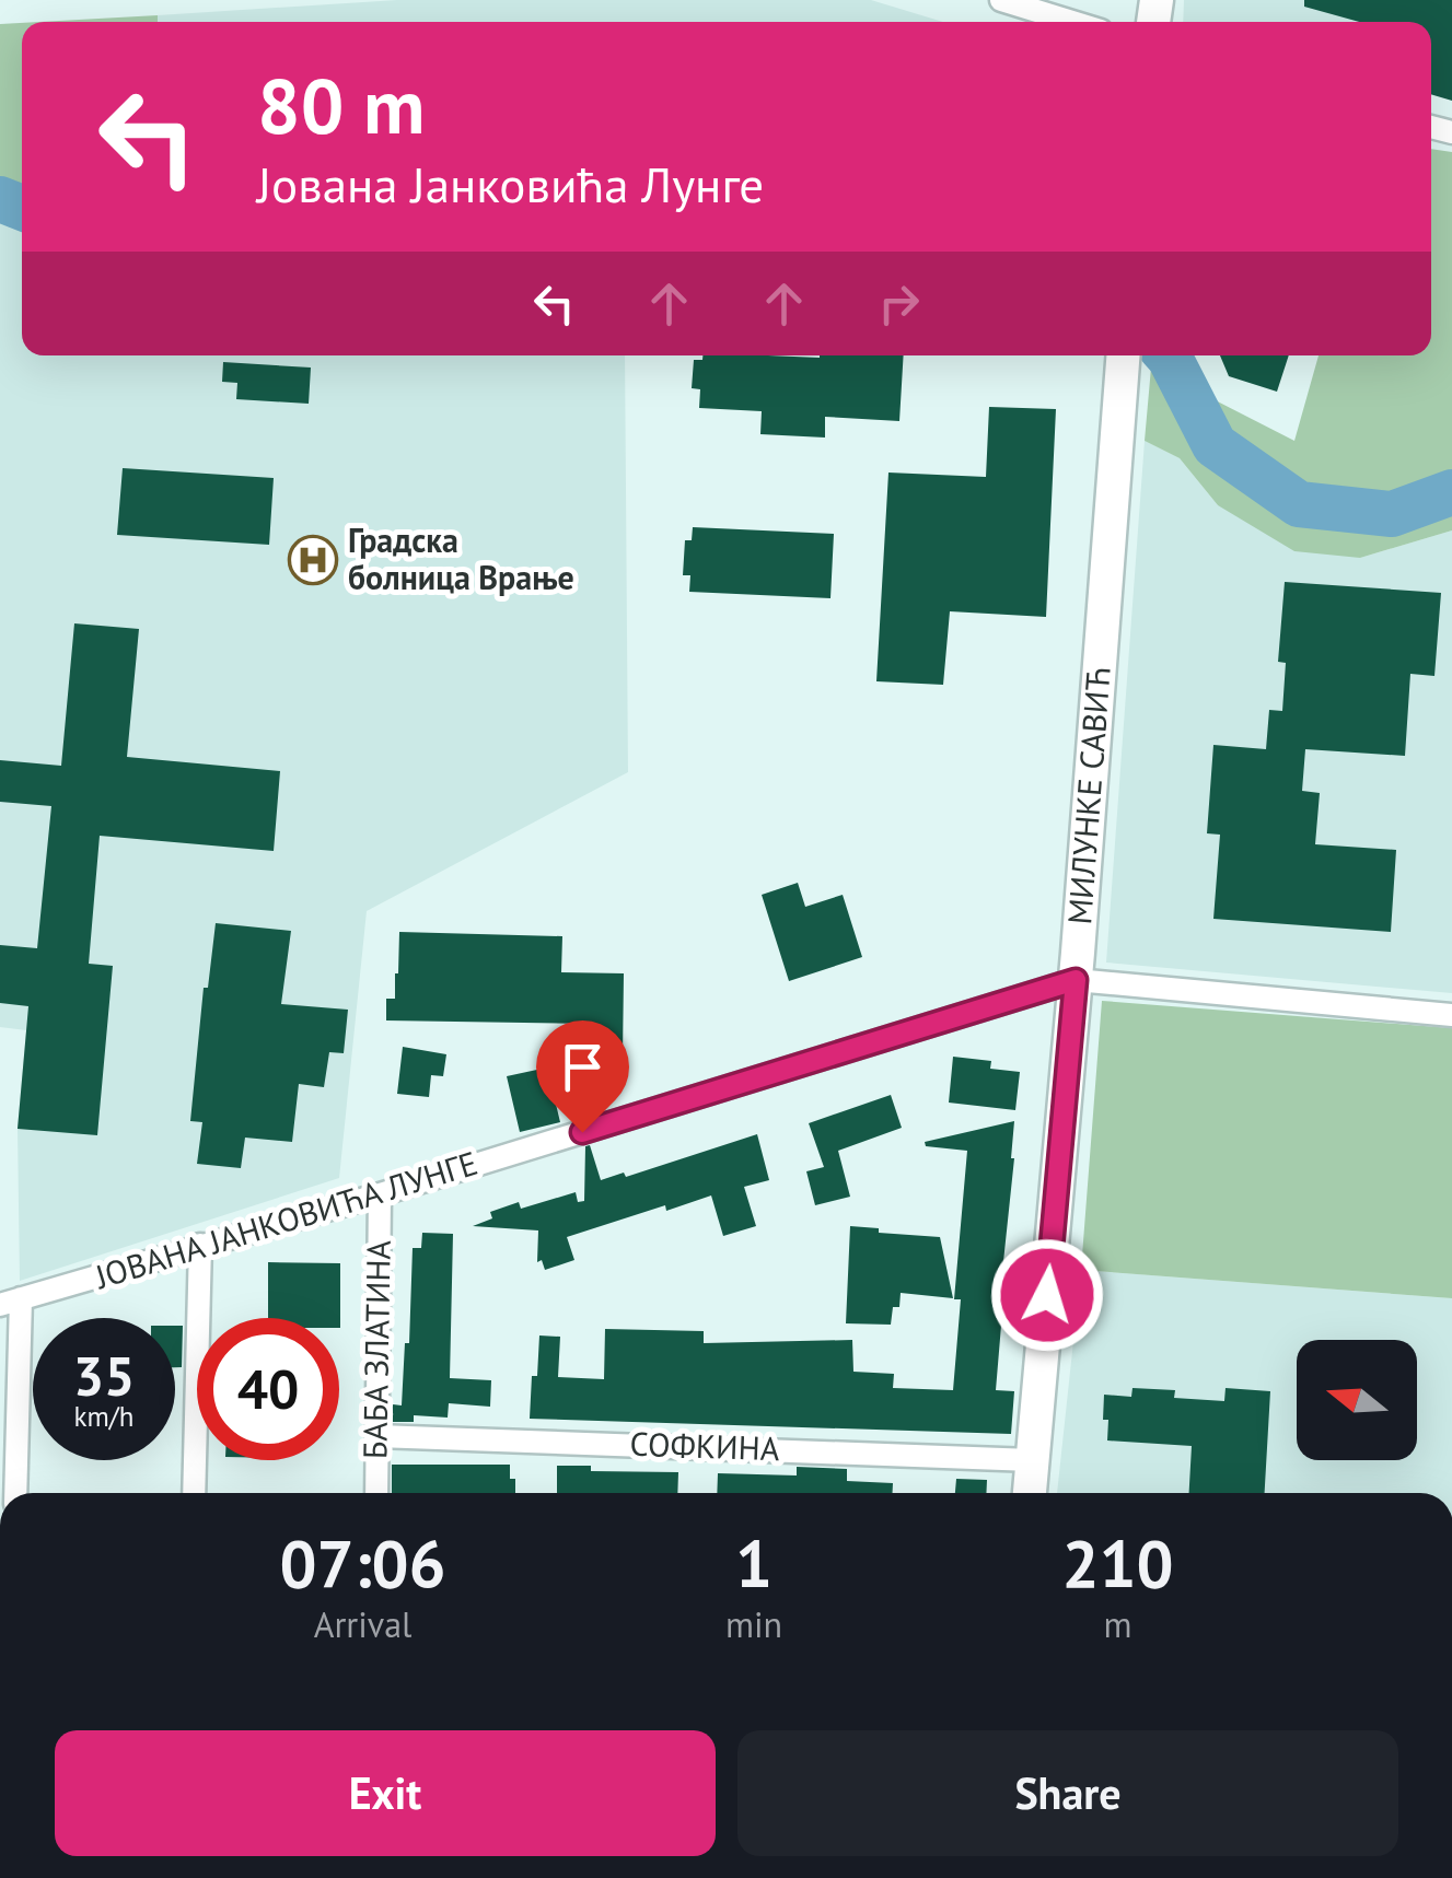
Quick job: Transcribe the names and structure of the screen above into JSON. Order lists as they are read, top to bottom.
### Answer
{
  "streets": {
    "street": [
      "МИЛУНКЕ САВИЋ",
      "ЈОВАНА ЈАНКОВИЋА ЛУНГЕ",
      "БАБА ЗЛАТИНА",
      "СОФКИНА"
    ]
  },
  "crossings": [
    ["МИЛУНКЕ САВИЋ", "ЈОВАНА ЈАНКОВИЋА ЛУНГЕ"],
    ["МИЛУНКЕ САВИЋ", "СОФКИНА"],
    ["ЈОВАНА ЈАНКОВИЋА ЛУНГЕ", "БАБА ЗЛАТИНА"],
    ["БАБА ЗЛАТИНА", "СОФКИНА"]
  ],
  "places": {
    "hospital": ["Градска болница Врање"]
  },
  "north": "left",
  "page": {
    "turn": ["80 m", "Јована Јанковића Лунге"],
    "speed": "35 km/h",
    "limit": "40",
    "eta": [
      "07:06",
      "Arrival",
      "1",
      "min",
      "210",
      "m"
    ],
    "buttons": ["Exit", "Share"]
  }
}
